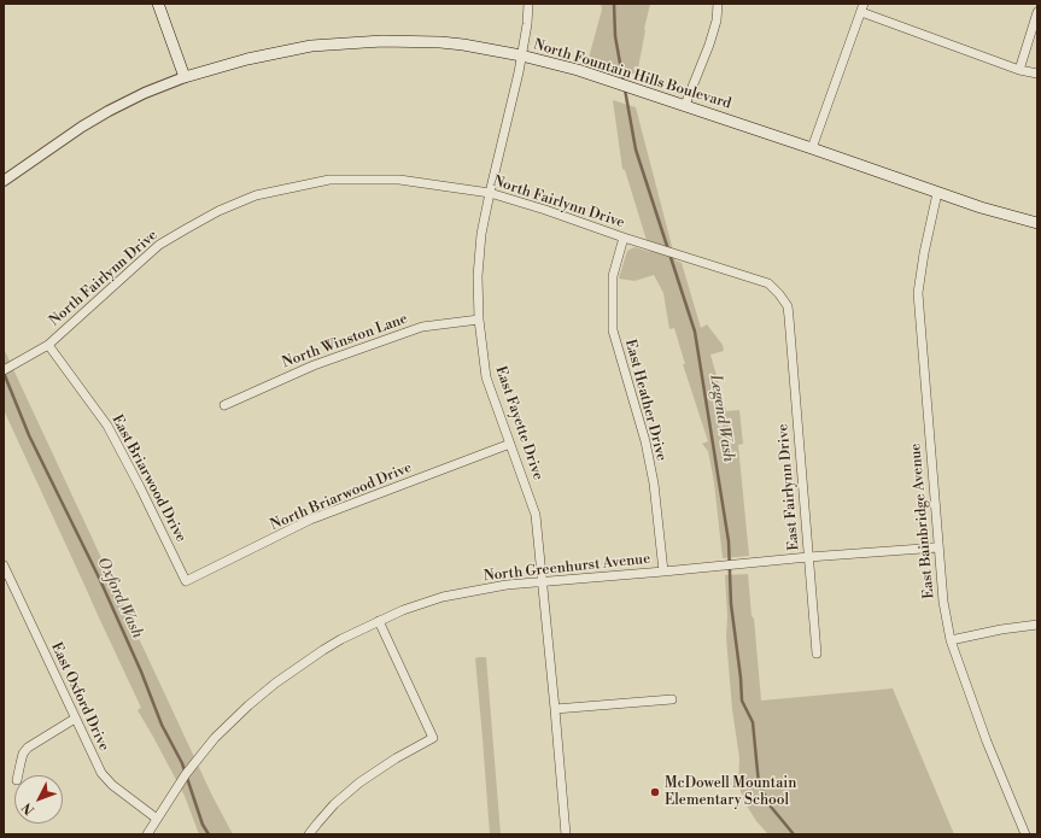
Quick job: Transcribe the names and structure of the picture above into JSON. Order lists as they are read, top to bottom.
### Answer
{
  "streets": {
    "main road": ["North Fountain Hills Boulevard"],
    "street": [
      "North Fairlynn Drive",
      "North Winston Lane",
      "East Heather Drive",
      "East Fayette Drive",
      "East Briarwood Drive",
      "East Fairlynn Drive",
      "North Briarwood Drive",
      "East Bainbridge Avenue",
      "North Greenhurst Avenue",
      "East Oxford Drive"
    ]
  },
  "crossings": [
    ["North Fountain Hills Boulevard", "East Fayette Drive"],
    ["North Fountain Hills Boulevard", "East Bainbridge Avenue"],
    ["North Fairlynn Drive", "East Heather Drive"],
    ["North Fairlynn Drive", "East Fayette Drive"],
    ["North Fairlynn Drive", "East Briarwood Drive"],
    ["North Fairlynn Drive", "East Fairlynn Drive"],
    ["North Winston Lane", "East Fayette Drive"],
    ["East Heather Drive", "North Greenhurst Avenue"],
    ["East Fayette Drive", "North Briarwood Drive"],
    ["East Fayette Drive", "North Greenhurst Avenue"],
    ["East Briarwood Drive", "North Briarwood Drive"],
    ["East Fairlynn Drive", "North Greenhurst Avenue"],
    ["East Bainbridge Avenue", "North Greenhurst Avenue"],
    ["North Greenhurst Avenue", "East Oxford Drive"]
  ],
  "water": ["Legend Wash", "Oxford Wash"],
  "places": ["McDowell Mountain Elementary School"],
  "north": "bottom left"
}
